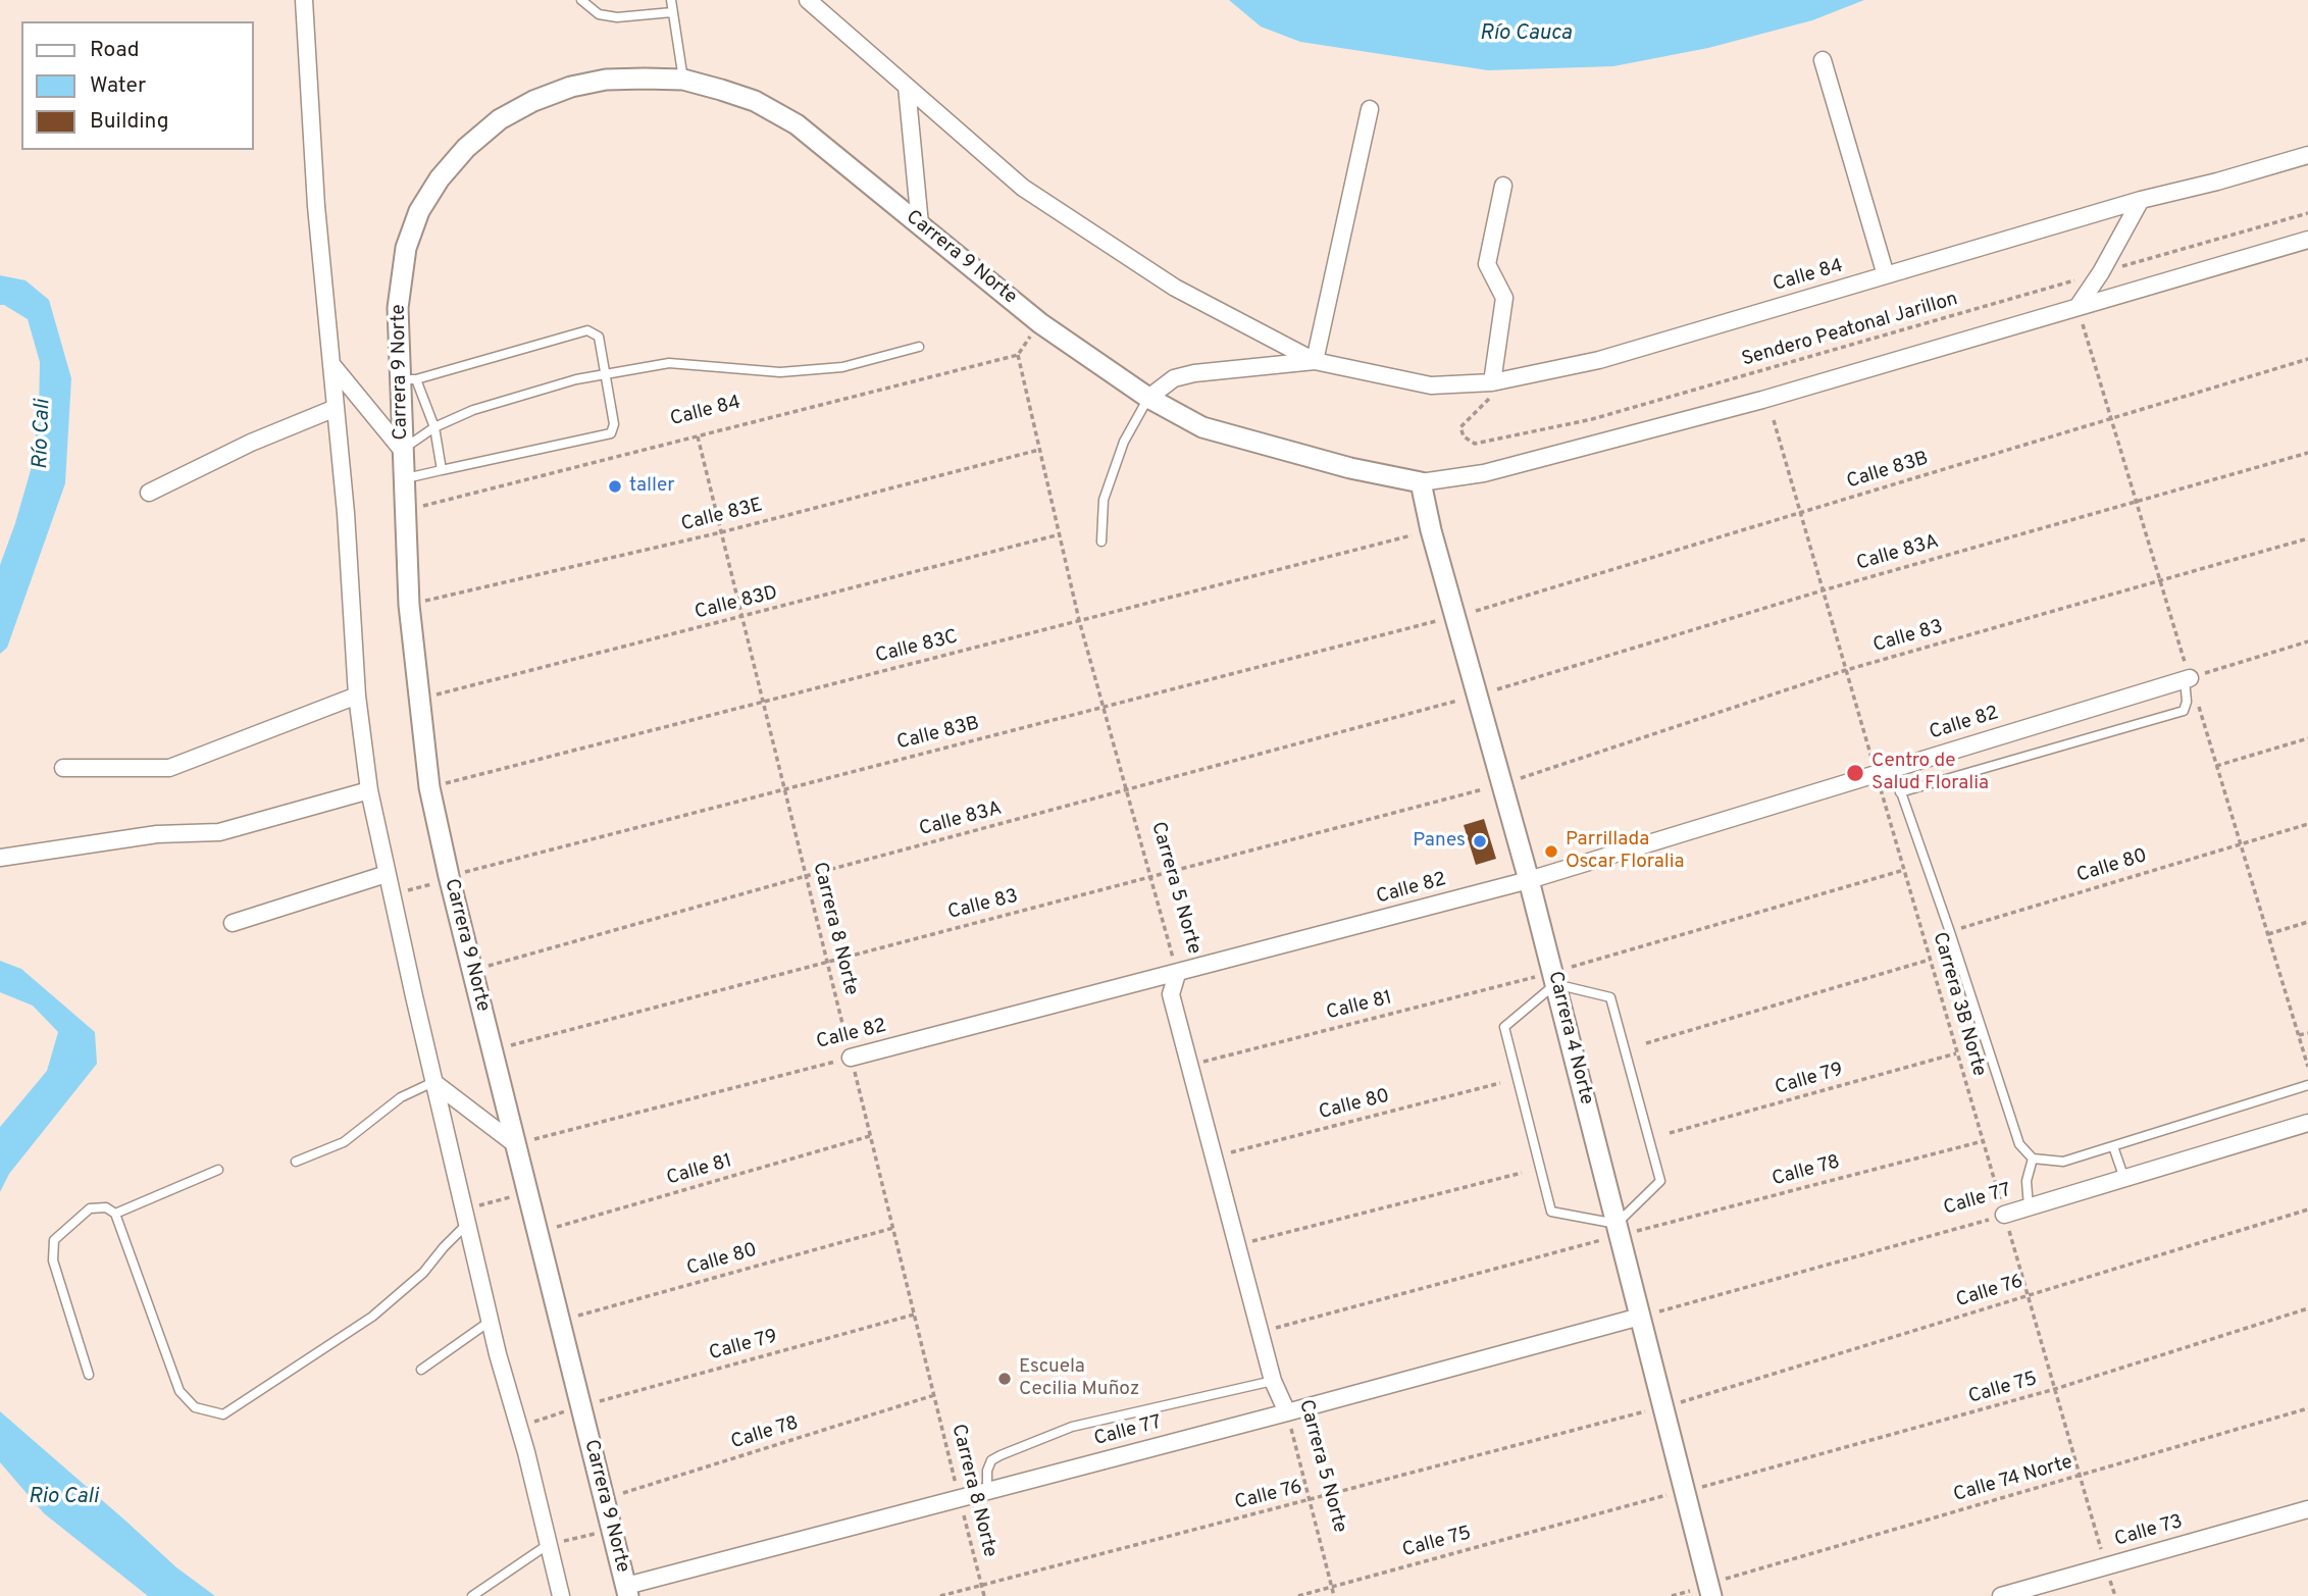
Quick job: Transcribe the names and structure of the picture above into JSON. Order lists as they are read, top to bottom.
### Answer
{
  "streets": {
    "street": [
      "Carrera 9 Norte",
      "Calle 84",
      "Calle 82",
      "Carrera 5 Norte",
      "Carrera 4 Norte",
      "Calle 77",
      "Calle 73"
    ],
    "path": [
      "Sendero Peatonal Jarillon",
      "Calle 83B",
      "Calle 83E",
      "Calle 83A",
      "Calle 83D",
      "Calle 83",
      "Calle 83C",
      "Calle 80",
      "Carrera 8 Norte",
      "Carrera 3B Norte",
      "Calle 81",
      "Calle 79",
      "Calle 78",
      "Calle 76",
      "Calle 75",
      "Calle 74 Norte"
    ]
  },
  "crossings": [
    ["Carrera 9 Norte", "Calle 84"],
    ["Carrera 9 Norte", "Calle 83B"],
    ["Carrera 9 Norte", "Calle 83E"],
    ["Carrera 9 Norte", "Calle 83A"],
    ["Carrera 9 Norte", "Calle 83D"],
    ["Carrera 9 Norte", "Calle 83"],
    ["Carrera 9 Norte", "Calle 83C"],
    ["Carrera 9 Norte", "Calle 82"],
    ["Carrera 9 Norte", "Calle 80"],
    ["Carrera 9 Norte", "Calle 81"],
    ["Carrera 9 Norte", "Carrera 4 Norte"],
    ["Carrera 9 Norte", "Calle 79"],
    ["Carrera 9 Norte", "Calle 78"],
    ["Carrera 9 Norte", "Calle 77"],
    ["Calle 84", "Sendero Peatonal Jarillon"],
    ["Calle 84", "Carrera 5 Norte"],
    ["Calle 84", "Carrera 8 Norte"],
    ["Calle 83B", "Carrera 5 Norte"],
    ["Calle 83B", "Carrera 8 Norte"],
    ["Calle 83B", "Carrera 3B Norte"],
    ["Calle 83E", "Carrera 5 Norte"],
    ["Calle 83E", "Carrera 8 Norte"],
    ["Calle 83A", "Carrera 5 Norte"],
    ["Calle 83A", "Carrera 8 Norte"],
    ["Calle 83A", "Carrera 3B Norte"],
    ["Calle 83D", "Carrera 5 Norte"],
    ["Calle 83D", "Carrera 8 Norte"],
    ["Calle 83", "Carrera 5 Norte"],
    ["Calle 83", "Carrera 8 Norte"],
    ["Calle 83", "Carrera 3B Norte"],
    ["Calle 83C", "Carrera 5 Norte"],
    ["Calle 83C", "Carrera 8 Norte"],
    ["Calle 82", "Carrera 5 Norte"],
    ["Calle 82", "Carrera 8 Norte"],
    ["Calle 82", "Carrera 3B Norte"],
    ["Calle 82", "Carrera 4 Norte"],
    ["Calle 80", "Carrera 5 Norte"],
    ["Calle 80", "Carrera 8 Norte"],
    ["Carrera 5 Norte", "Calle 81"],
    ["Carrera 5 Norte", "Calle 77"],
    ["Carrera 5 Norte", "Calle 76"],
    ["Carrera 5 Norte", "Calle 75"],
    ["Carrera 8 Norte", "Calle 81"],
    ["Carrera 8 Norte", "Calle 79"],
    ["Carrera 8 Norte", "Calle 78"],
    ["Carrera 8 Norte", "Calle 77"],
    ["Carrera 8 Norte", "Calle 76"],
    ["Carrera 3B Norte", "Calle 79"],
    ["Carrera 3B Norte", "Calle 78"],
    ["Carrera 3B Norte", "Calle 77"],
    ["Carrera 3B Norte", "Calle 76"],
    ["Carrera 3B Norte", "Calle 75"],
    ["Carrera 3B Norte", "Calle 74 Norte"],
    ["Carrera 3B Norte", "Calle 73"],
    ["Carrera 4 Norte", "Calle 77"]
  ],
  "water": ["Río Cauca", "Río Cali", "Rio Cali"],
  "places": [
    "taller",
    "Centro de Salud Floralia",
    "Panes",
    "Parrillada Oscar Floralia",
    "Escuela Cecilia Muñoz"
  ],
  "legend": ["Road", "Water", "Building"]
}
